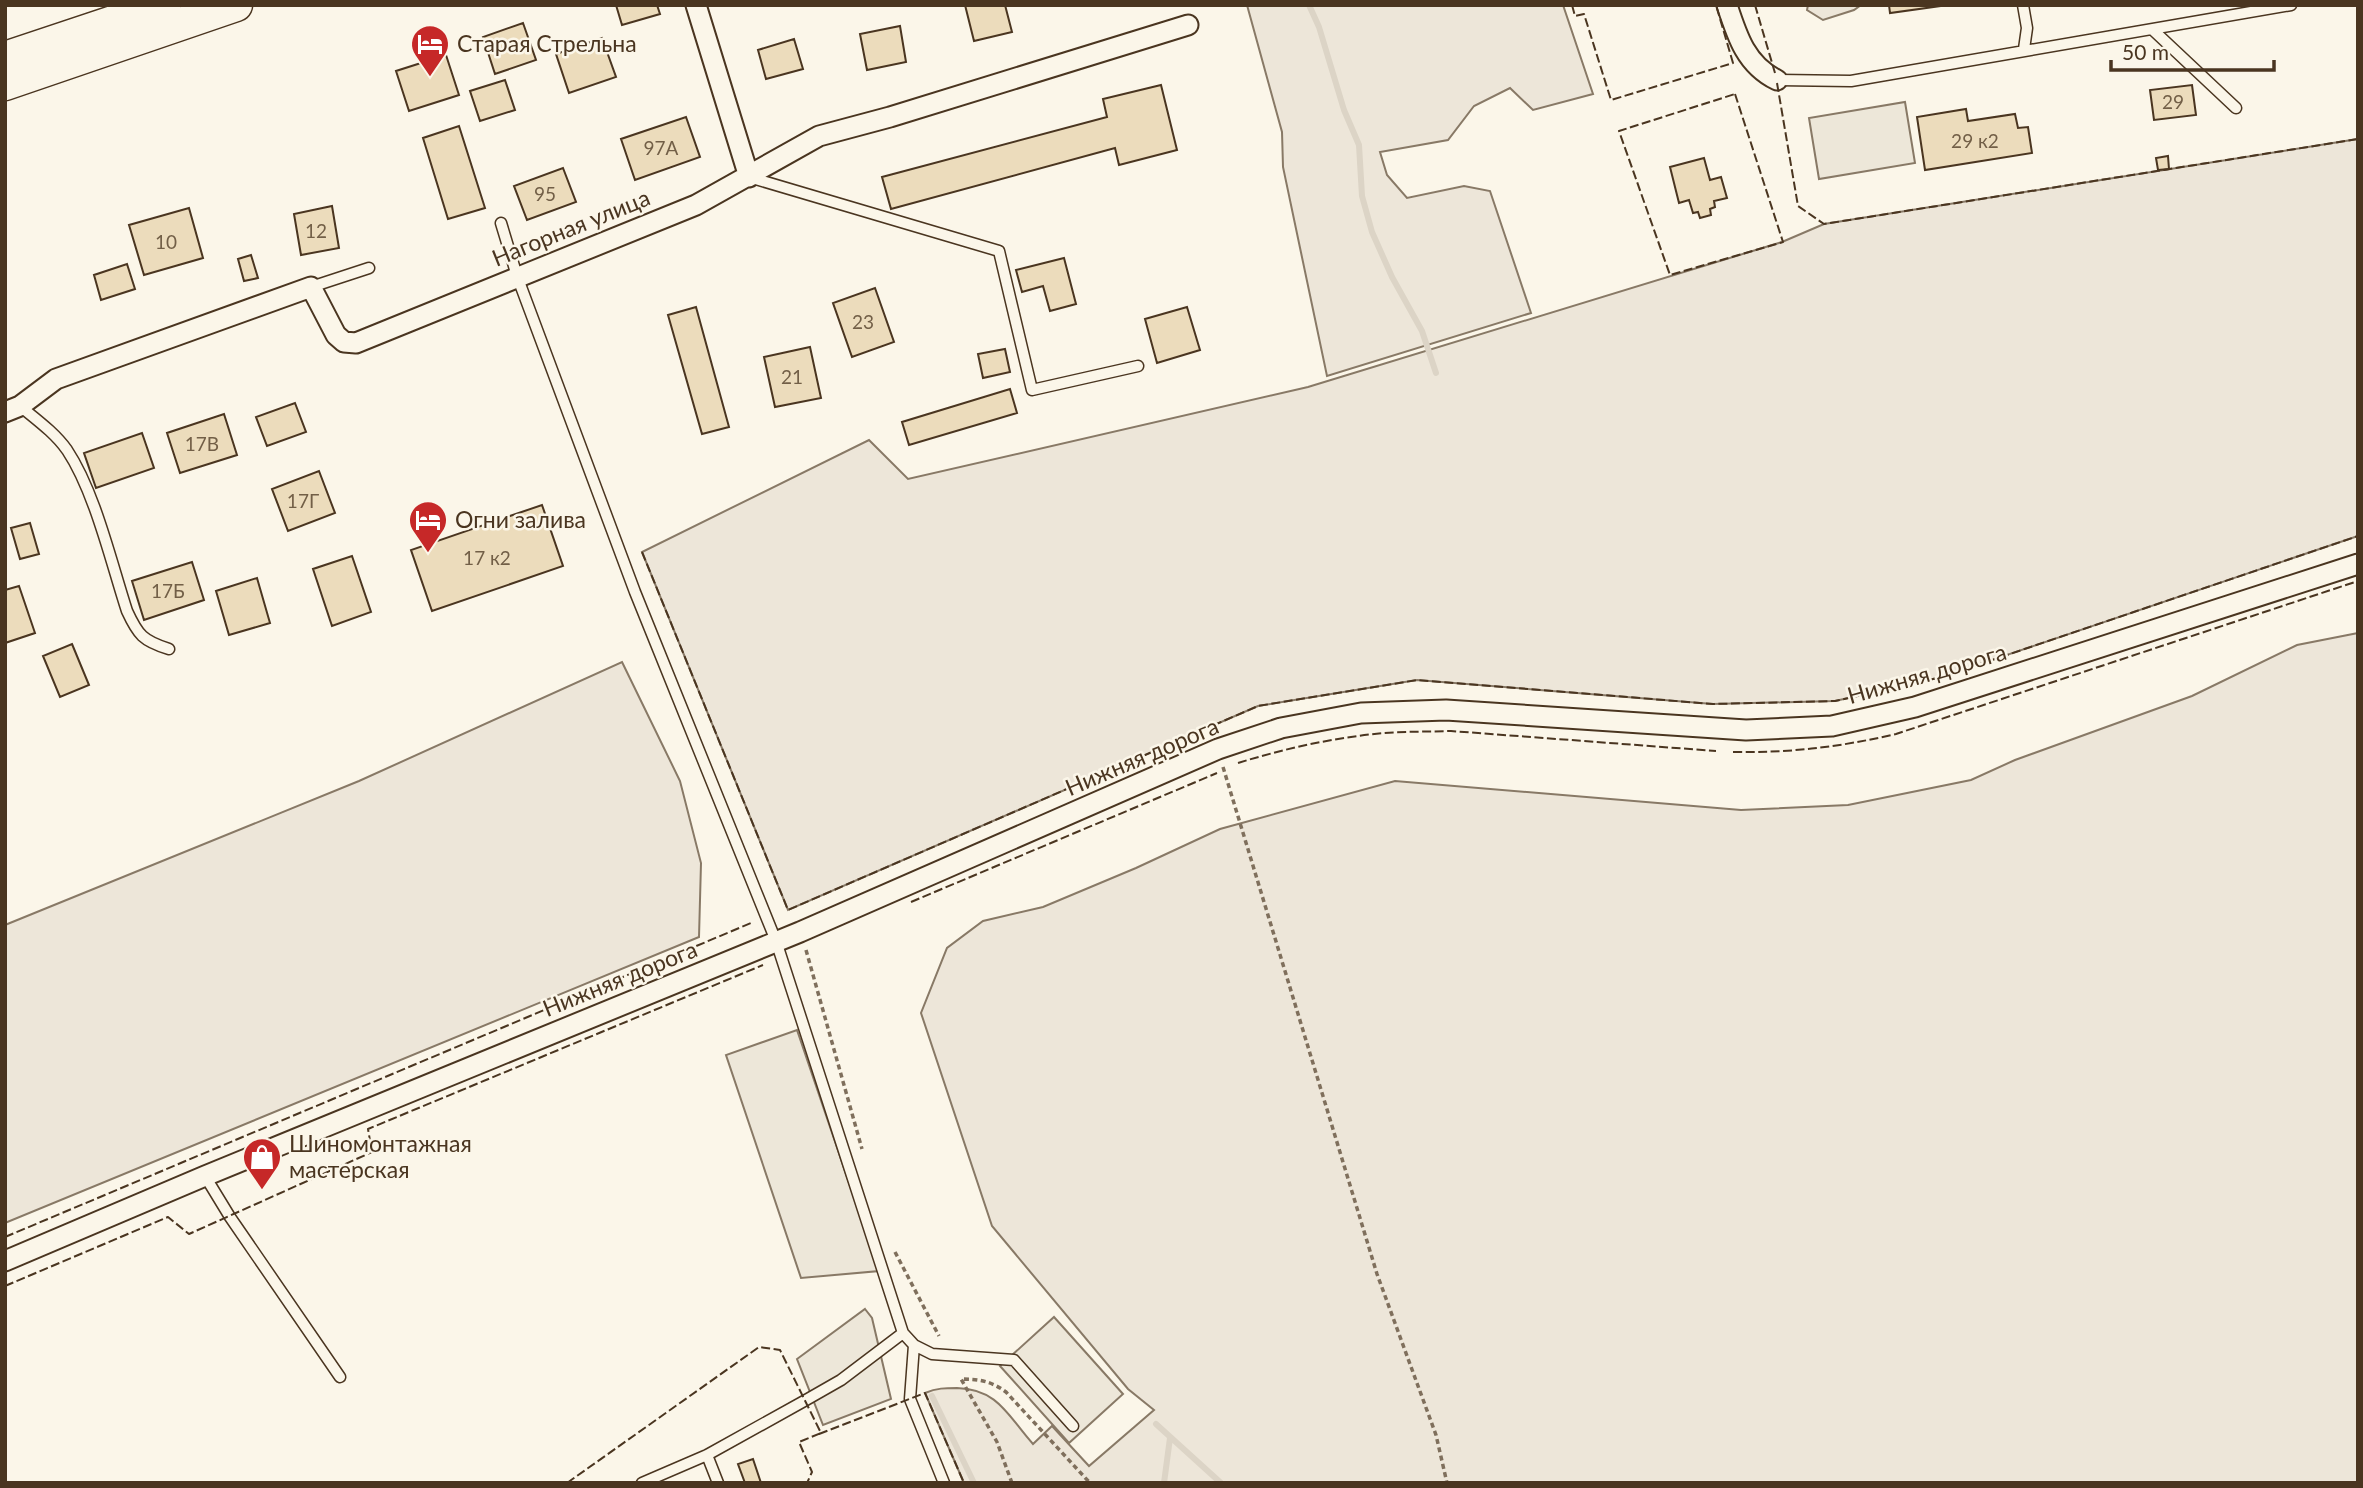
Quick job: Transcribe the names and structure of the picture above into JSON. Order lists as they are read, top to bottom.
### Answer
{
  "streets": {
    "street": ["Нагорная улица", "Нижняя дорога"]
  },
  "places": {
    "hotel": ["Старая Стрельна", "Огни залива"],
    "shop": ["Шиномонтажная мастерская"]
  },
  "house_numbers": [
    "29",
    "29 к2",
    "97А",
    "95",
    "12",
    "10",
    "23",
    "21",
    "17В",
    "17Г",
    "17 к2",
    "17Б"
  ],
  "scale_bar": "50 m"
}
